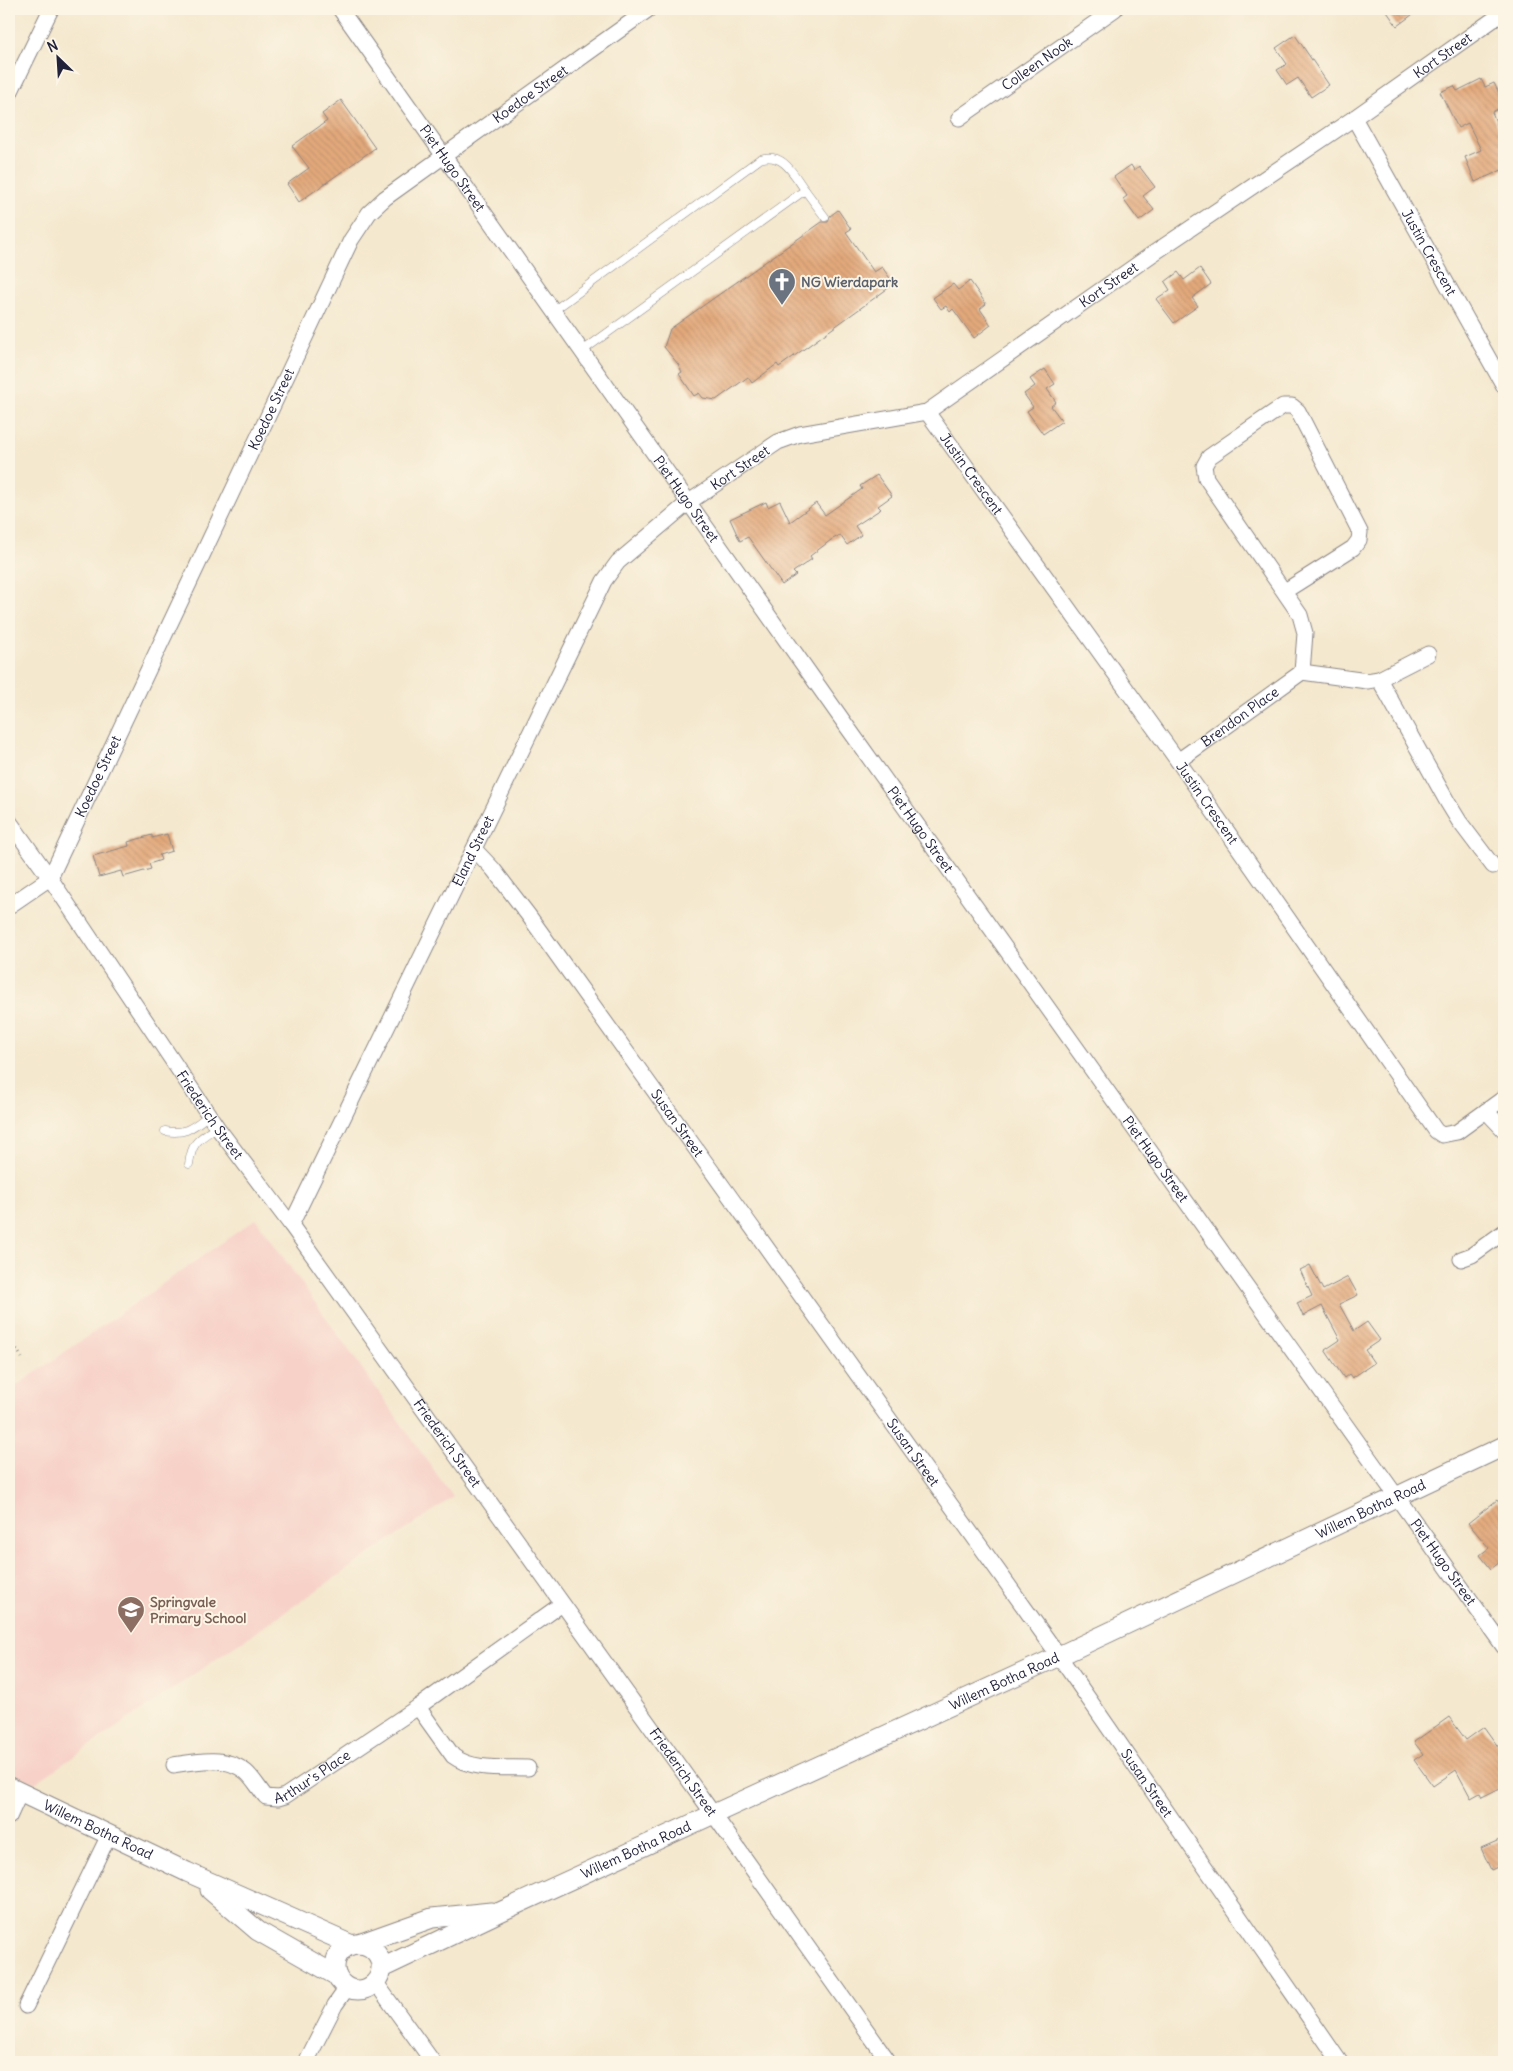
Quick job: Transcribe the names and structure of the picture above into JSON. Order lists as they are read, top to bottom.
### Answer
{
  "streets": {
    "street": [
      "Kort Street",
      "Colleen Nook",
      "Koedoe Street",
      "Piet Hugo Street",
      "Justin Crescent",
      "Brendon Place",
      "Eland Street",
      "Friederich Street",
      "Susan Street",
      "Willem Botha Road",
      "Arthur's Place"
    ]
  },
  "crossings": [
    ["Kort Street", "Piet Hugo Street"],
    ["Kort Street", "Justin Crescent"],
    ["Kort Street", "Eland Street"],
    ["Koedoe Street", "Piet Hugo Street"],
    ["Koedoe Street", "Friederich Street"],
    ["Piet Hugo Street", "Eland Street"],
    ["Piet Hugo Street", "Willem Botha Road"],
    ["Justin Crescent", "Brendon Place"],
    ["Eland Street", "Friederich Street"],
    ["Eland Street", "Susan Street"],
    ["Friederich Street", "Willem Botha Road"],
    ["Friederich Street", "Arthur's Place"],
    ["Susan Street", "Willem Botha Road"]
  ],
  "places": {
    "church": ["NG Wierdapark"],
    "school or university": ["Springvale Primary School"]
  },
  "north": "top left"
}
